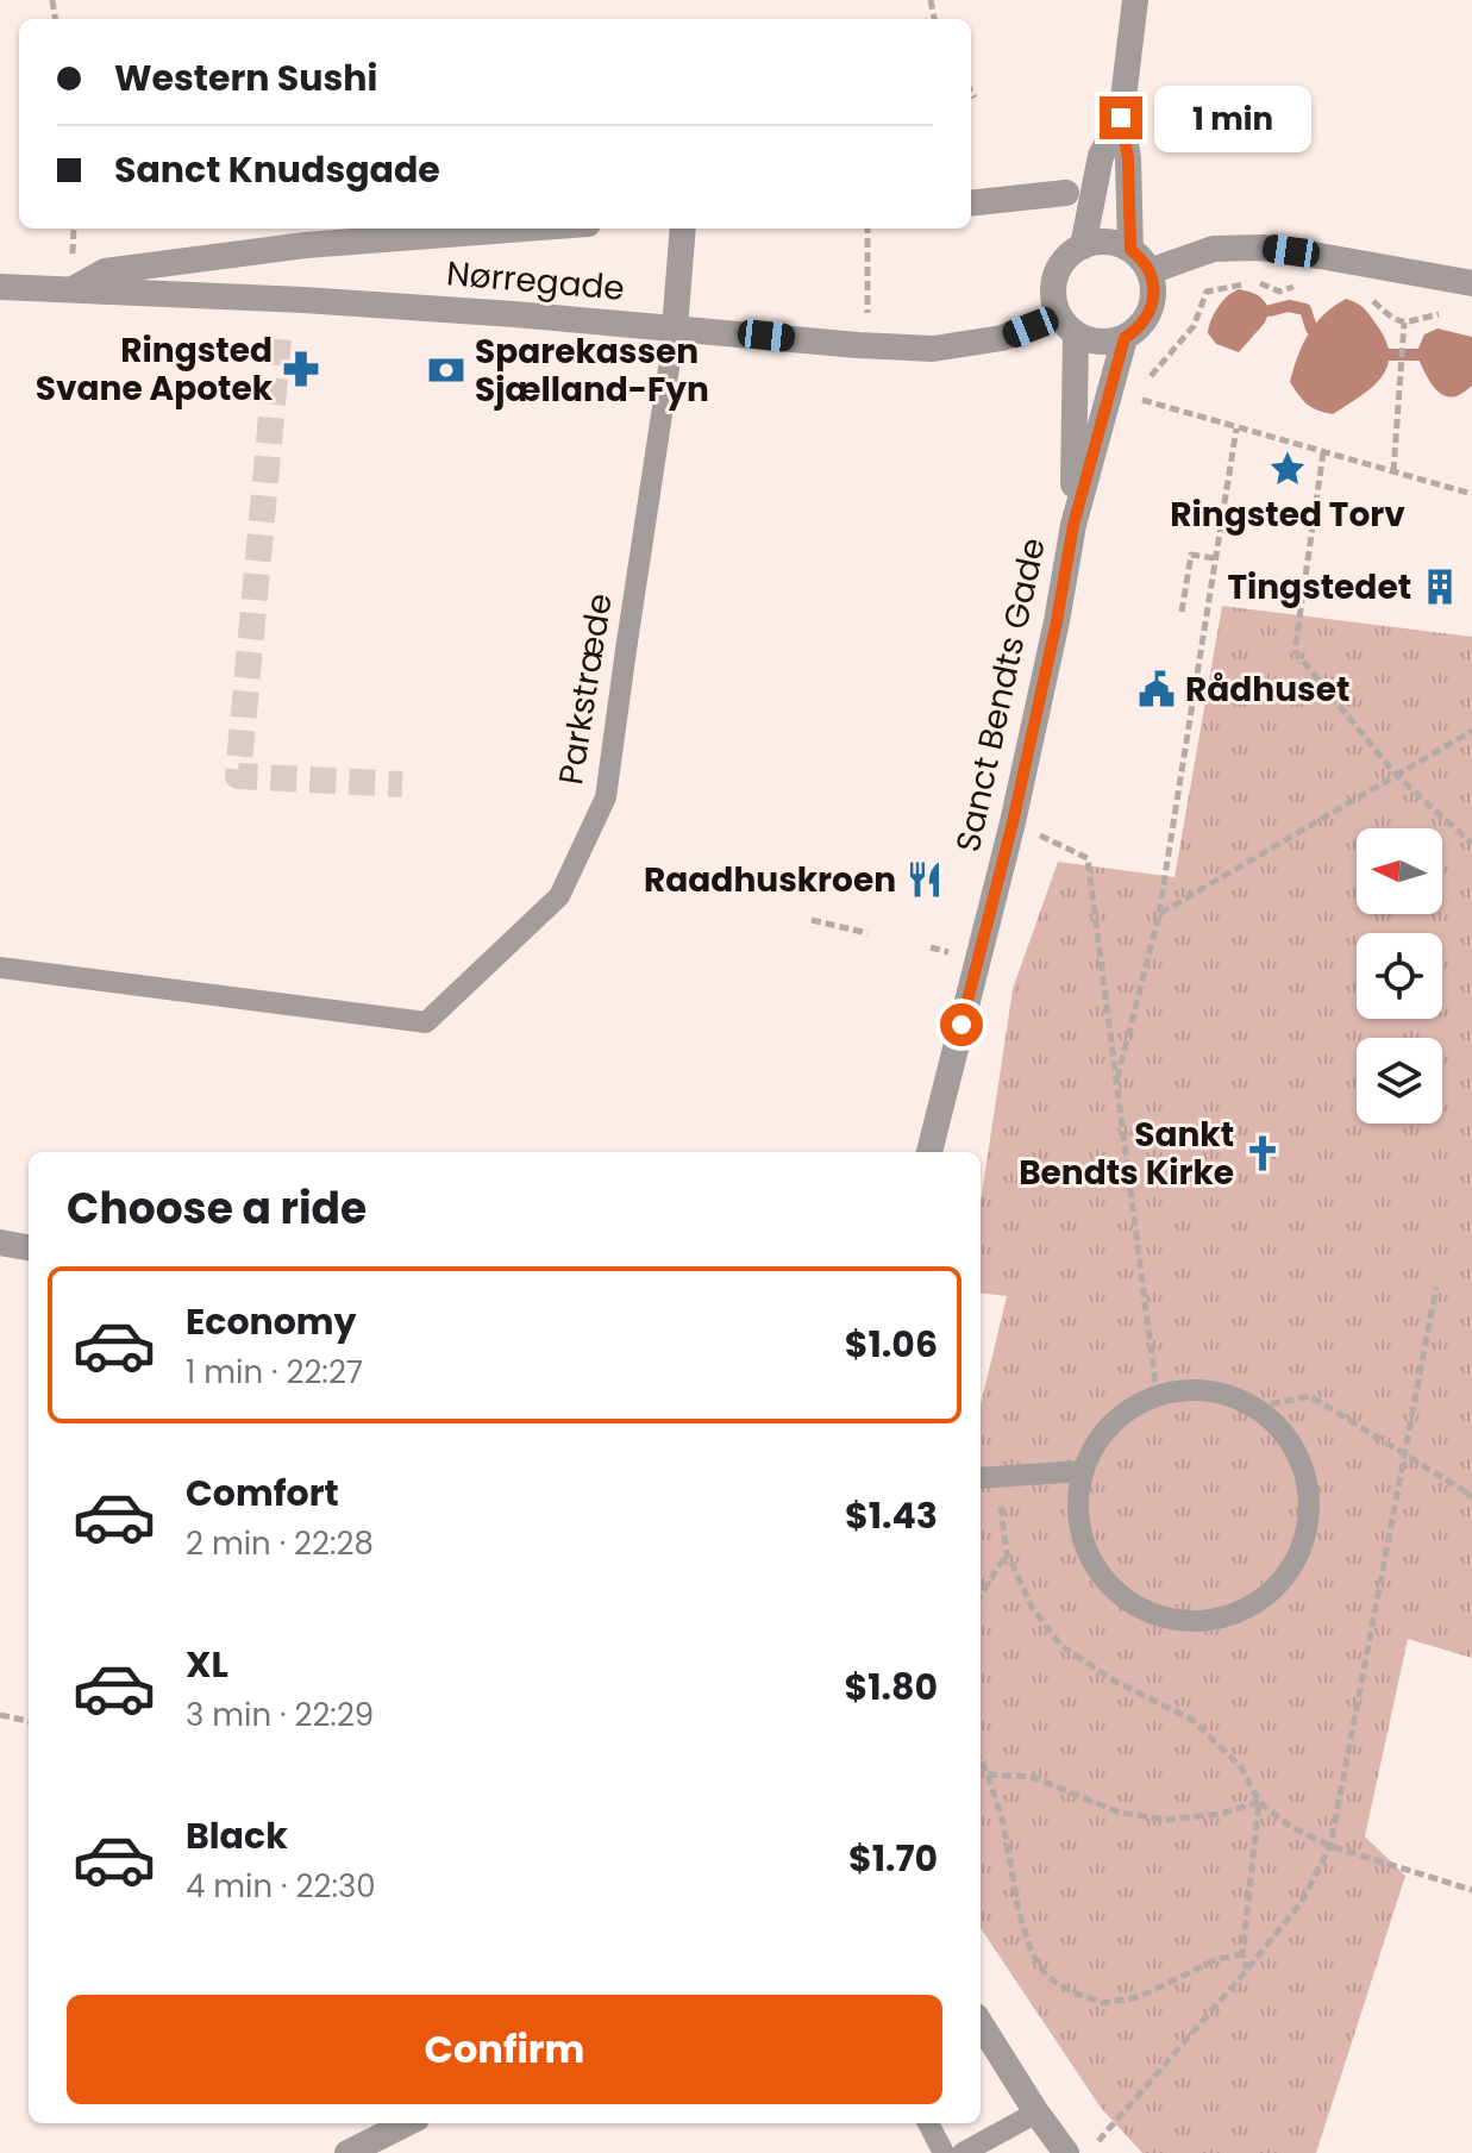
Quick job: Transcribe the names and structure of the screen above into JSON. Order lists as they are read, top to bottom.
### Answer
{
  "streets": {
    "street": ["Nørregade", "Sanct Bendts Gade"],
    "lane": ["Parkstræde"]
  },
  "crossings": [
    ["Nørregade", "Parkstræde"],
    ["Nørregade", "Sanct Bendts Gade"]
  ],
  "places": {
    "pharmacy": ["Ringsted Svane Apotek"],
    "bank": ["Sparekassen Sjælland-Fyn"],
    "place": ["Ringsted Torv"],
    "building": ["Tingstedet"],
    "public building": ["Rådhuset"],
    "restaurant": ["Raadhuskroen"],
    "church": ["Sankt Bendts Kirke"]
  },
  "north": "left",
  "page": {
    "banner": ["Western Sushi", "Sanct Knudsgade"],
    "bubble": "1 min",
    "heading": "Choose a ride",
    "list": [
      {
        "name": "Economy",
        "note": "1 min · 22:27",
        "value": "$1.06"
      },
      {
        "name": "Comfort",
        "note": "2 min · 22:28",
        "value": "$1.43"
      },
      {
        "name": "XL",
        "note": "3 min · 22:29",
        "value": "$1.80"
      },
      {
        "name": "Black",
        "note": "4 min · 22:30",
        "value": "$1.70"
      }
    ],
    "buttons": "Confirm"
  }
}
